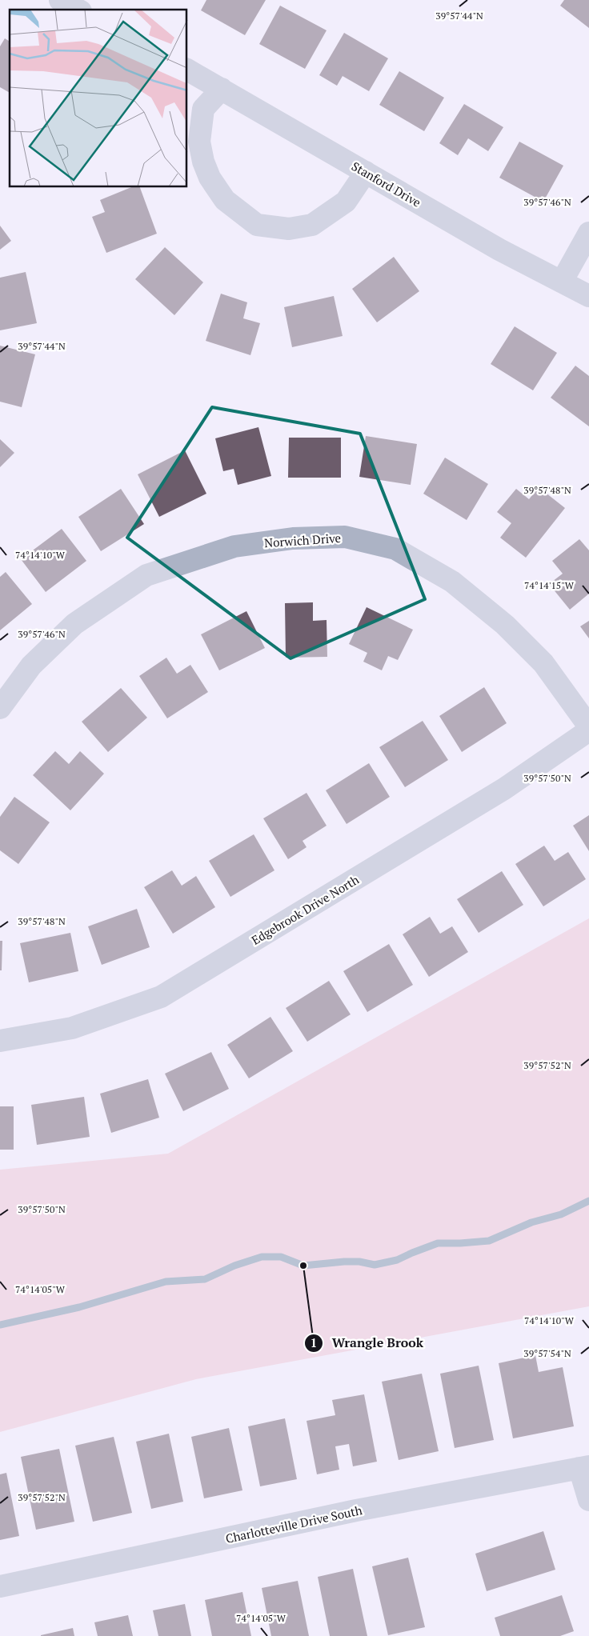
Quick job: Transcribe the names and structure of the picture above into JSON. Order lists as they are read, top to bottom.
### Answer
{
  "streets": {
    "street": [
      "Stanford Drive",
      "Norwich Drive",
      "Edgebrook Drive North",
      "Charlotteville Drive South"
    ]
  },
  "places": ["Wrangle Brook"],
  "coordinates": [
    "39°57'44\"N",
    "39°57'46\"N",
    "39°57'48\"N",
    "74°14'10\"W",
    "74°14'15\"W",
    "39°57'50\"N",
    "39°57'52\"N",
    "74°14'05\"W",
    "39°57'54\"N"
  ]
}
